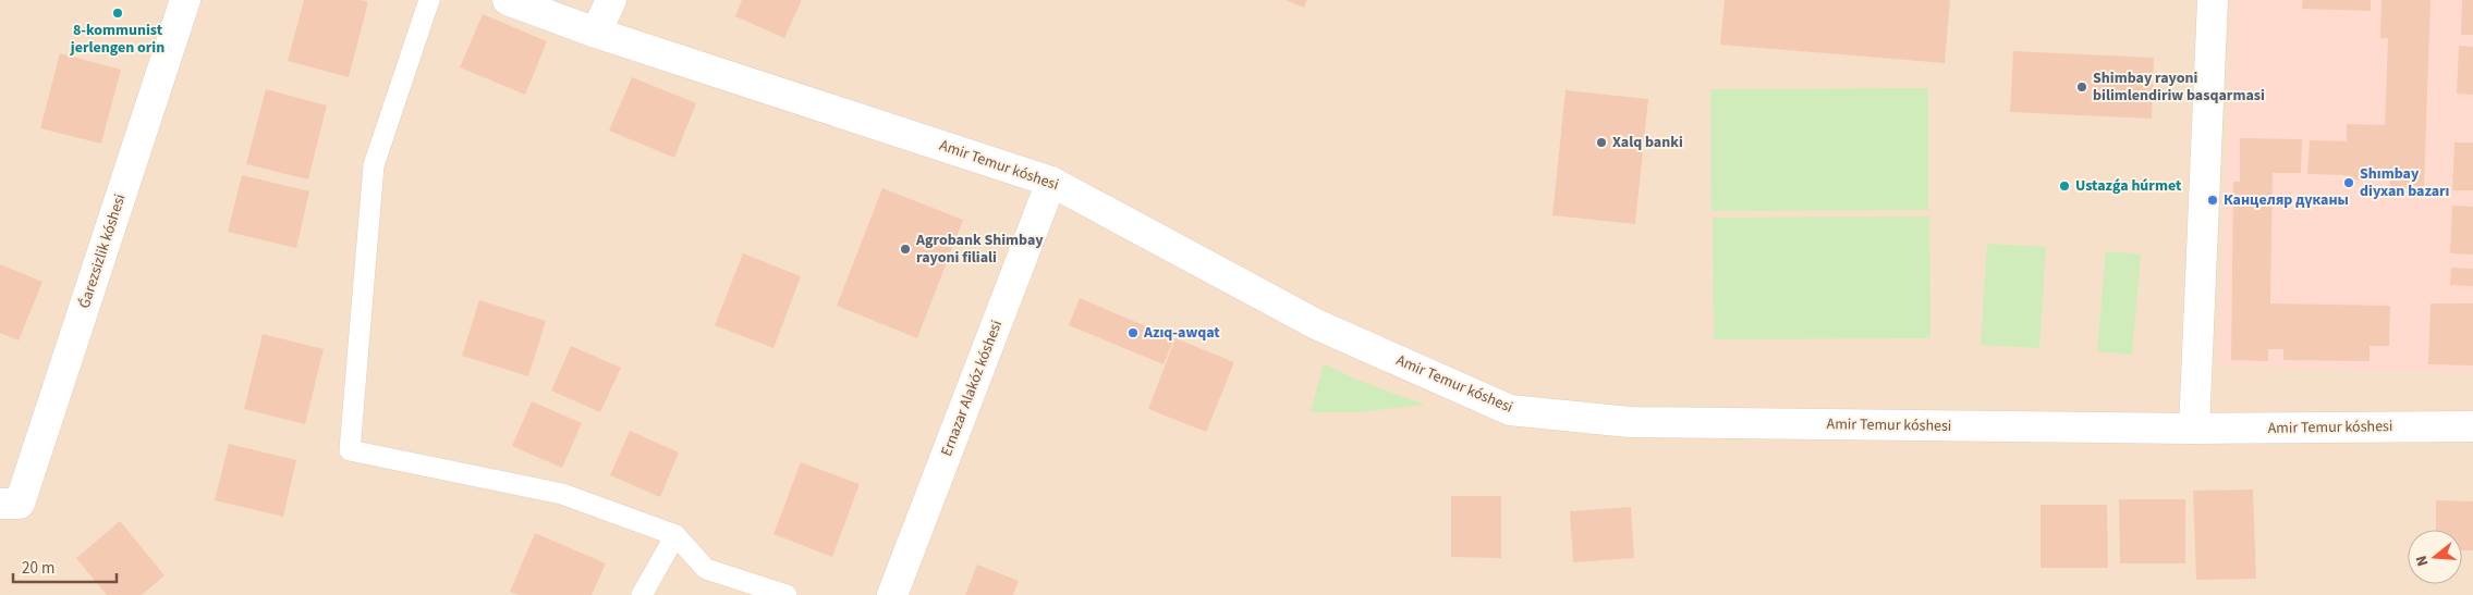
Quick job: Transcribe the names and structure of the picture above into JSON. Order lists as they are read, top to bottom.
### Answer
{
  "streets": {
    "street": ["Amir Temur kóshesi", "Ǵarezsizlik kóshesi", "Ernazar Alakóz kóshesi"]
  },
  "crossings": [
    ["Amir Temur kóshesi", "Ernazar Alakóz kóshesi"]
  ],
  "places": [
    "8-kommunist jerlengen orin",
    "Shimbay rayoni bilimlendiriw basqarmasi",
    "Xalq banki",
    "Shımbay diyxan bazarı",
    "Ustazǵa húrmet",
    "Канцеляр дүканы",
    "Agrobank Shimbay rayoni filiali",
    "Azıq-awqat"
  ],
  "scale_bar": "20 m",
  "north": "left"
}
